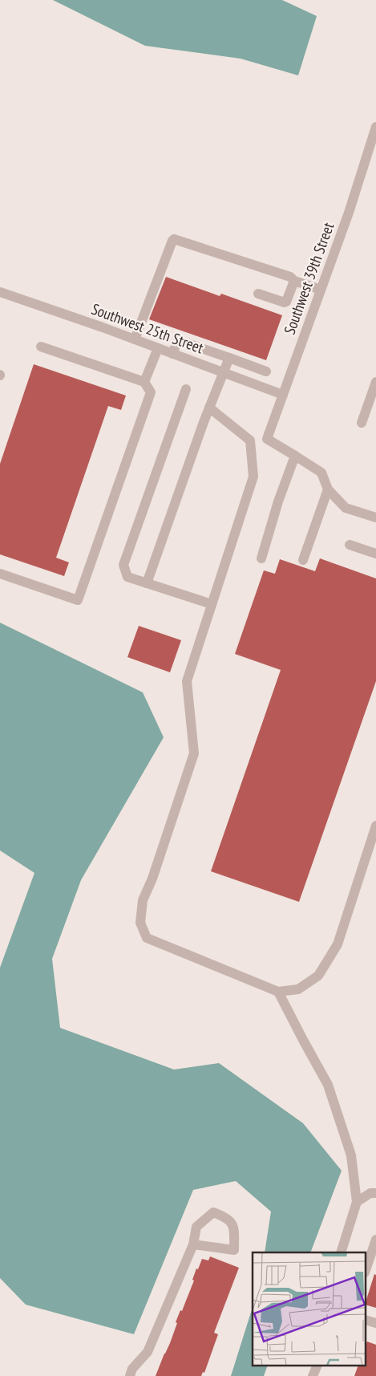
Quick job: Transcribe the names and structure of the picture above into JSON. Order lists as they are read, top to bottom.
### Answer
{
  "streets": {
    "street": ["Southwest 39th Street", "Southwest 25th Street"]
  },
  "crossings": [
    ["Southwest 39th Street", "Southwest 25th Street"]
  ]
}
